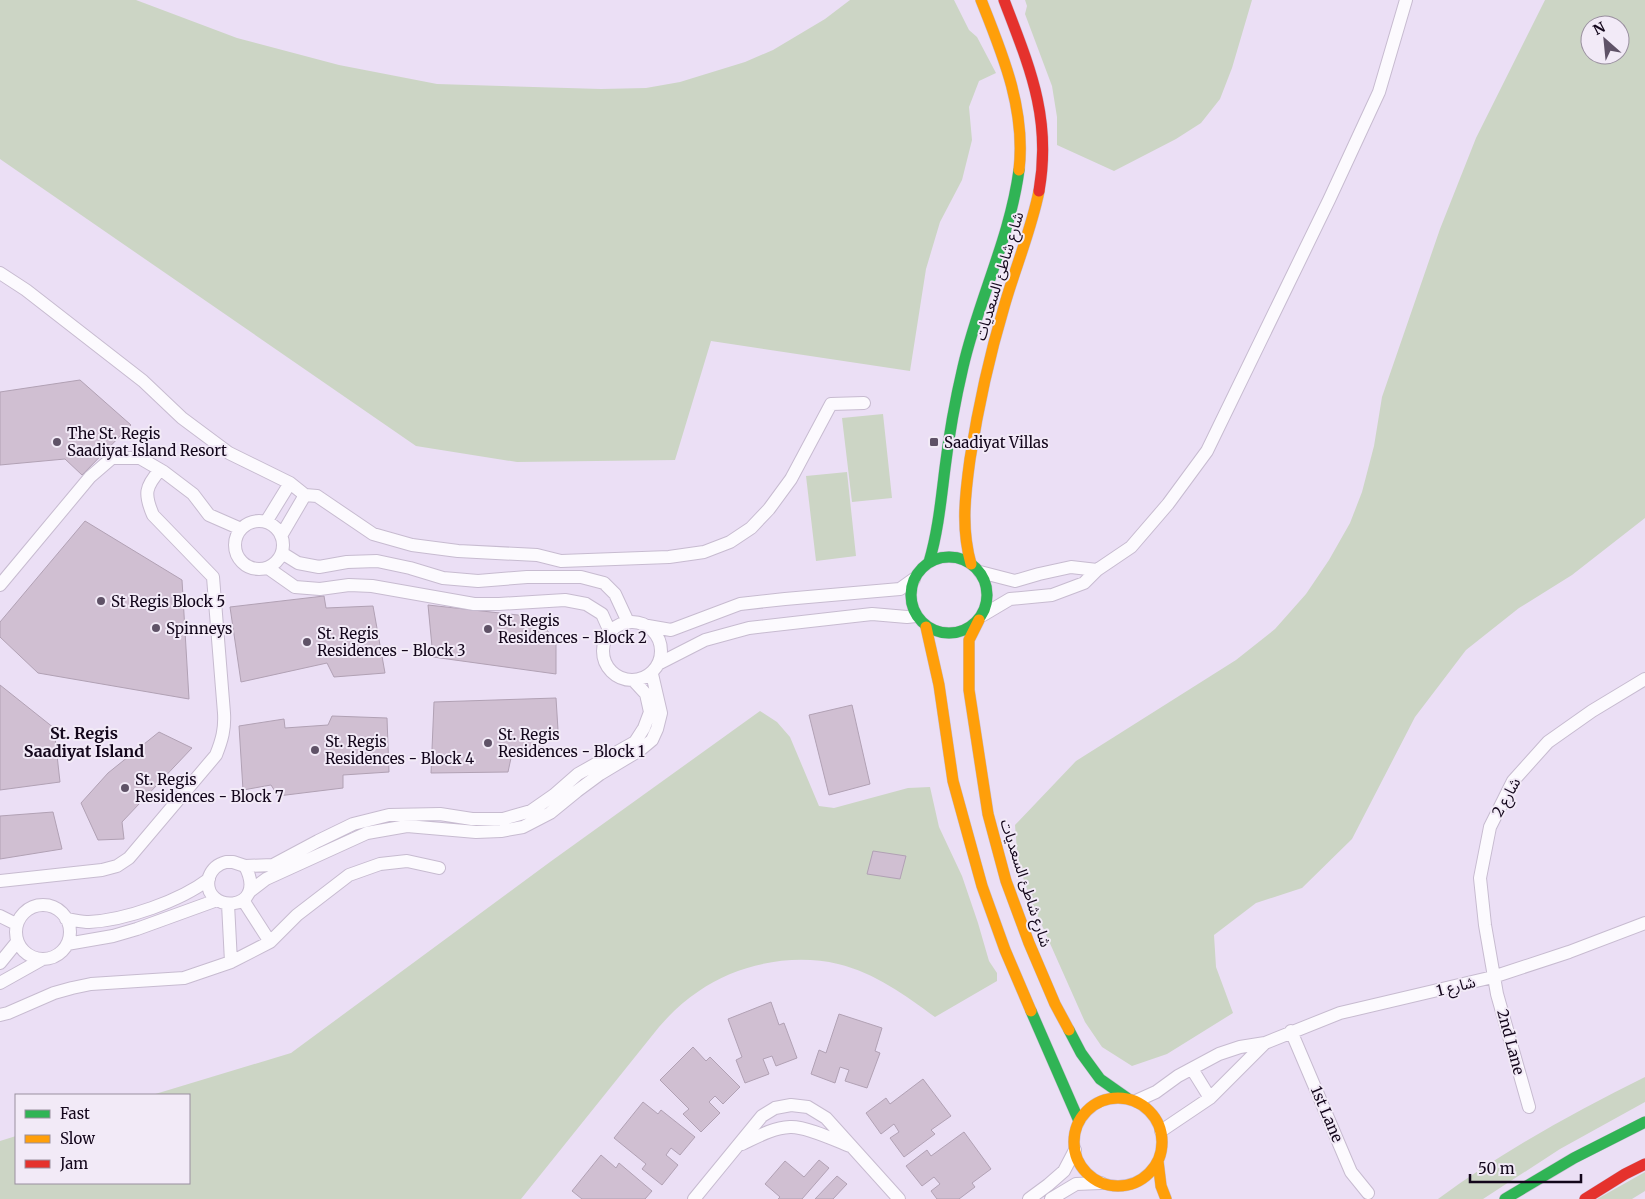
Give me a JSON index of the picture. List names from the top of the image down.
{
  "streets": {
    "street": [
      "شارع شاطئ السعديات",
      "شارع 2",
      "شارع 1",
      "2nd Lane",
      "1st Lane"
    ]
  },
  "crossings": [
    ["شارع شاطئ السعديات", "شارع 1"],
    ["شارع 2", "شارع 1"],
    ["شارع 2", "2nd Lane"],
    ["شارع 1", "2nd Lane"],
    ["شارع 1", "1st Lane"]
  ],
  "districts": ["St. Regis Saadiyat Island"],
  "places": {
    "other": [
      "The St. Regis Saadiyat Island Resort",
      "St Regis Block 5",
      "Spinneys",
      "St. Regis Residences - Block 2",
      "St. Regis Residences - Block 3",
      "St. Regis Residences - Block 1",
      "St. Regis Residences - Block 4",
      "St. Regis Residences - Block 7"
    ],
    "transit": ["Saadiyat Villas"]
  },
  "legend": ["Fast", "Slow", "Jam"],
  "scale_bar": "50 m",
  "north": "top left"
}
